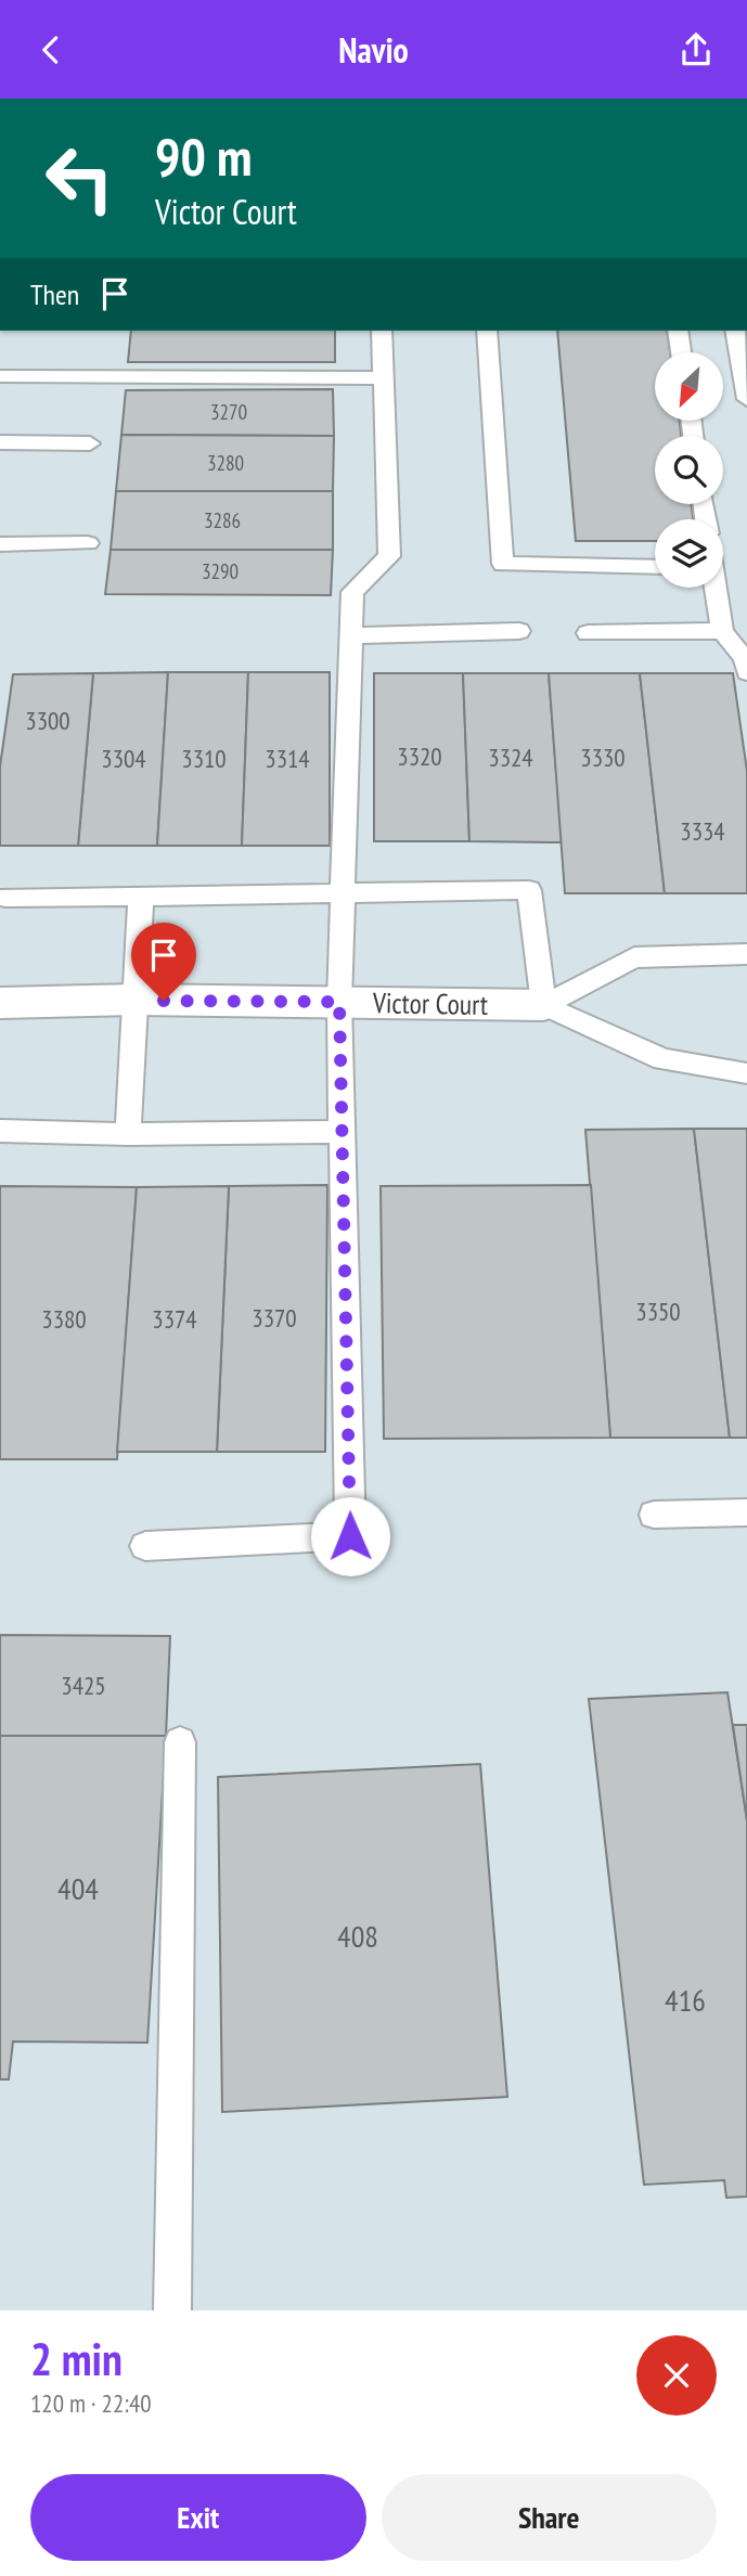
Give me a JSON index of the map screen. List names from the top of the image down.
{
  "streets": {
    "street": ["Victor Court"]
  },
  "house_numbers": [
    "3270",
    "3280",
    "3286",
    "3290",
    "3300",
    "3320",
    "3324",
    "3330",
    "3304",
    "3310",
    "3314",
    "3334",
    "3350",
    "3370",
    "3380",
    "3374",
    "3425",
    "404",
    "408",
    "416"
  ],
  "north": "bottom left",
  "page": {
    "header": "Navio",
    "turn": ["90 m", "Victor Court"],
    "then": "Then",
    "heading": ["2 min", "120 m · 22:40"],
    "buttons": ["Exit", "Share"]
  }
}
